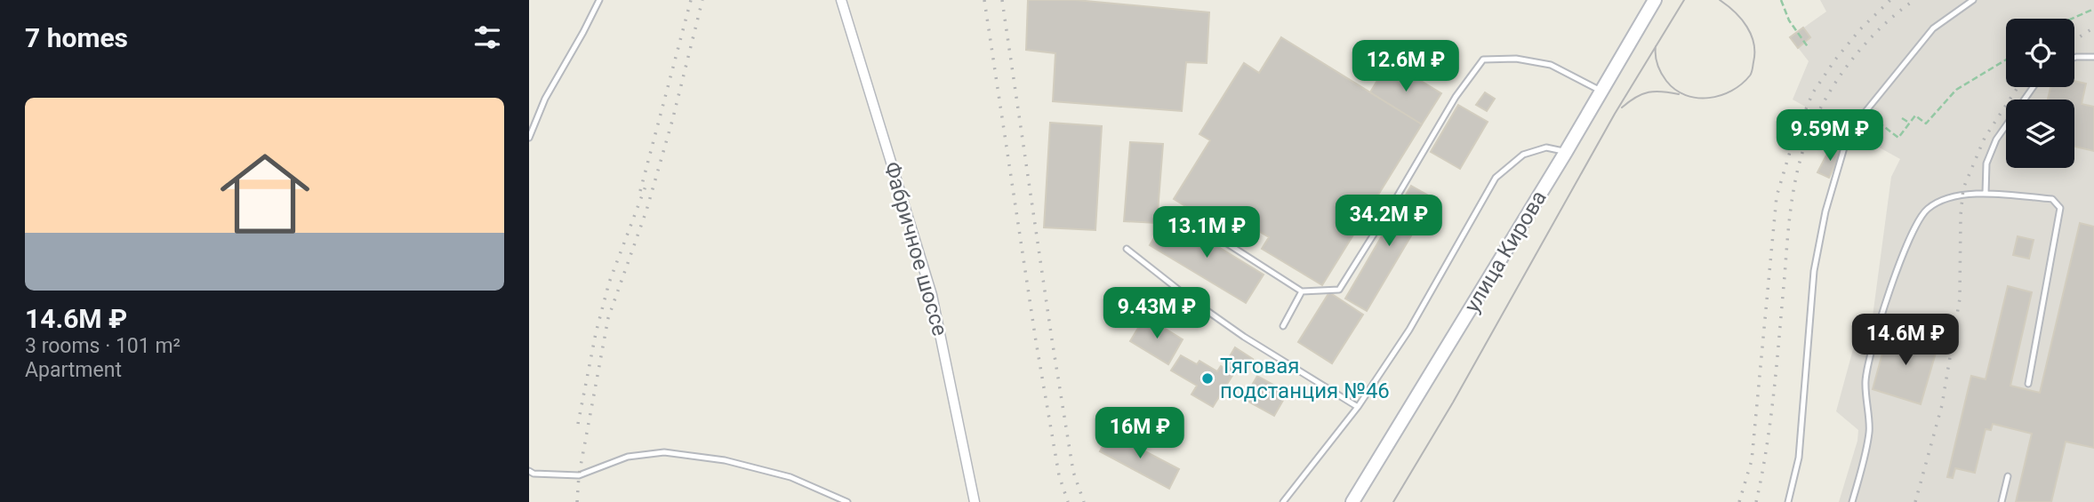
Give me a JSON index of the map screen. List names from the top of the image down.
{
  "streets": {
    "main road": ["улица Кирова"],
    "street": ["Фабричное шоссе"]
  },
  "places": ["Тяговая подстанция №46"],
  "page": {
    "heading": "7 homes",
    "price": [
      "12.6M ₽",
      "9.59M ₽",
      "34.2M ₽",
      "13.1M ₽",
      "9.43M ₽",
      "14.6M ₽",
      "16M ₽"
    ],
    "list": [
      {
        "name": "14.6M ₽",
        "note": "3 rooms · 101 m² · Apartment"
      }
    ]
  }
}
